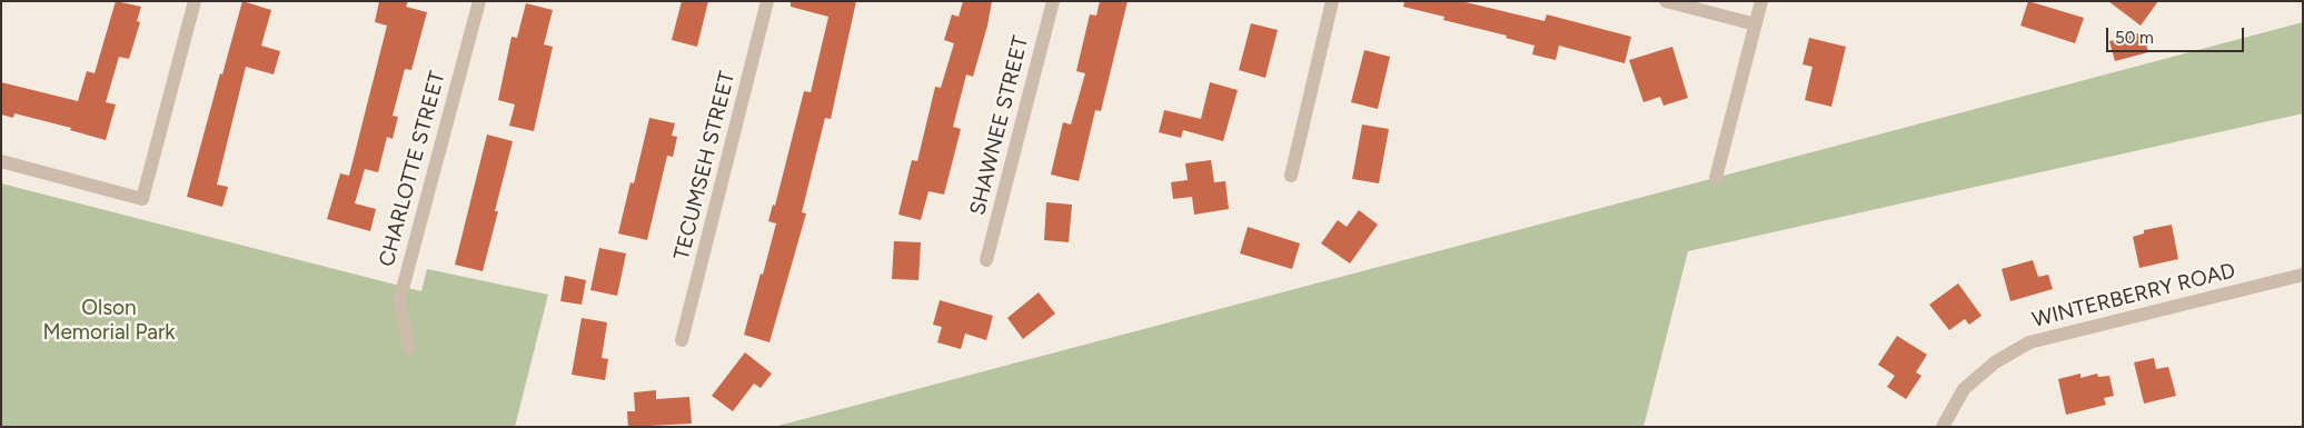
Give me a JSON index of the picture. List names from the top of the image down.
{
  "streets": {
    "street": [
      "SHAWNEE STREET",
      "TECUMSEH STREET",
      "CHARLOTTE STREET",
      "WINTERBERRY ROAD"
    ]
  },
  "parks": ["Olson Memorial Park"],
  "scale_bar": "50 m"
}
